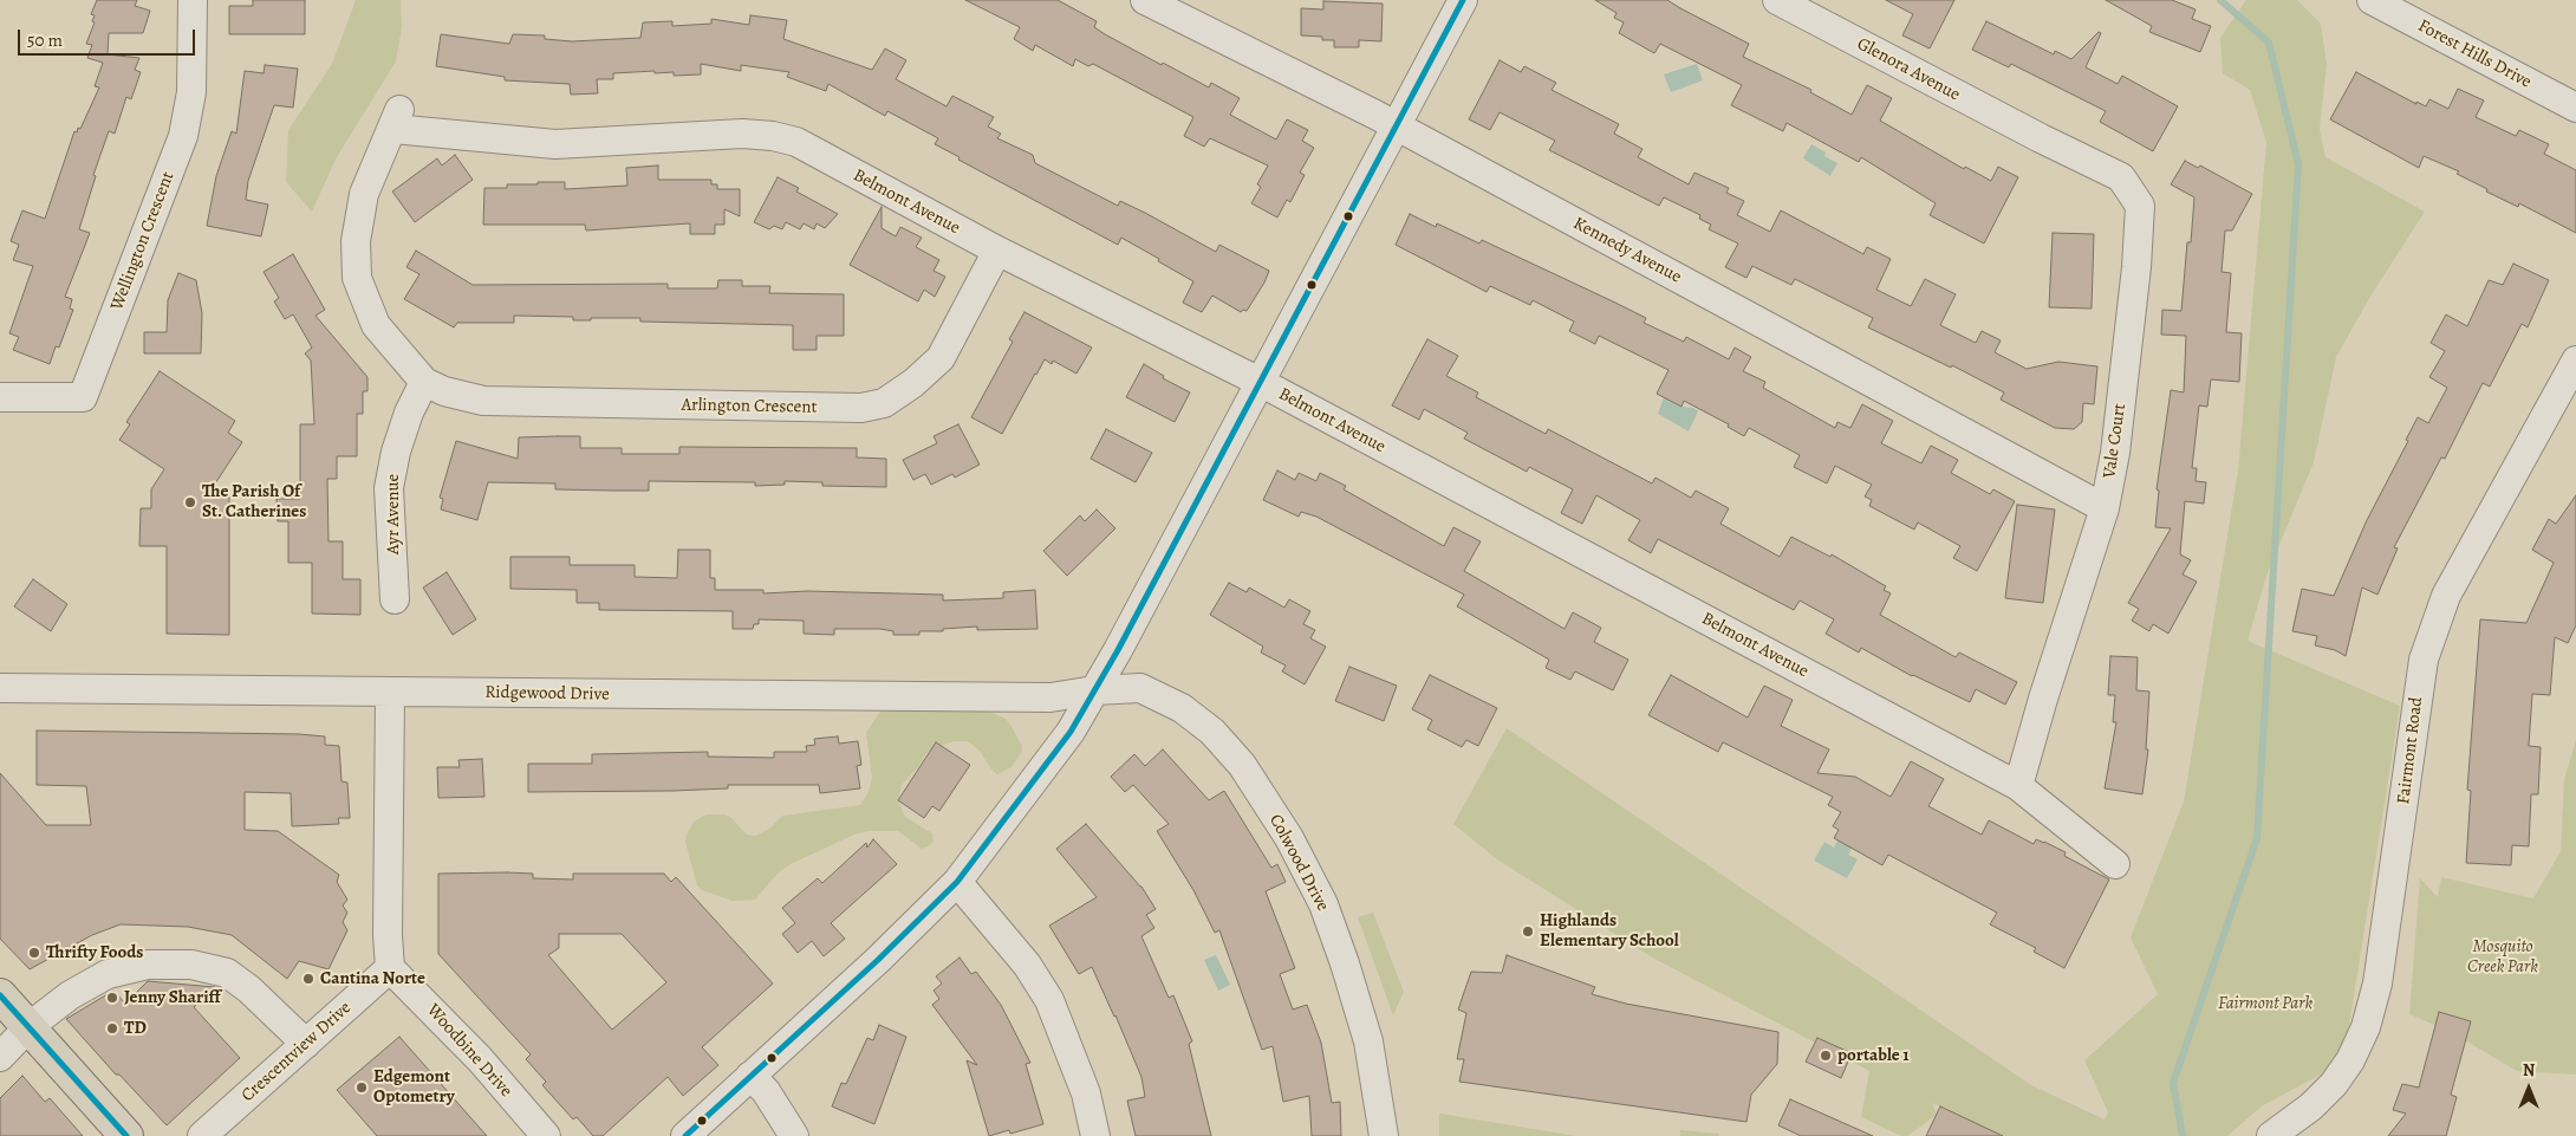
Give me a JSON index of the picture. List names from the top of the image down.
{
  "streets": {
    "street": [
      "Forest Hills Drive",
      "Glenora Avenue",
      "Belmont Avenue",
      "Wellington Crescent",
      "Kennedy Avenue",
      "Arlington Crescent",
      "Vale Court",
      "Ayr Avenue",
      "Ridgewood Drive",
      "Fairmont Road",
      "Colwood Drive",
      "Woodbine Drive",
      "Crescentview Drive"
    ]
  },
  "crossings": [
    ["Glenora Avenue", "Vale Court"],
    ["Belmont Avenue", "Arlington Crescent"],
    ["Belmont Avenue", "Vale Court"],
    ["Belmont Avenue", "Ayr Avenue"],
    ["Kennedy Avenue", "Vale Court"],
    ["Arlington Crescent", "Ayr Avenue"],
    ["Ridgewood Drive", "Colwood Drive"],
    ["Woodbine Drive", "Crescentview Drive"]
  ],
  "parks": ["Mosquito Creek Park", "Fairmont Park"],
  "places": [
    "The Parish Of St. Catherines",
    "Highlands Elementary School",
    "Thrifty Foods",
    "Cantina Norte",
    "Jenny Shariff",
    "TD",
    "portable 1",
    "Edgemont Optometry"
  ],
  "scale_bar": "50 m",
  "north": "top"
}
